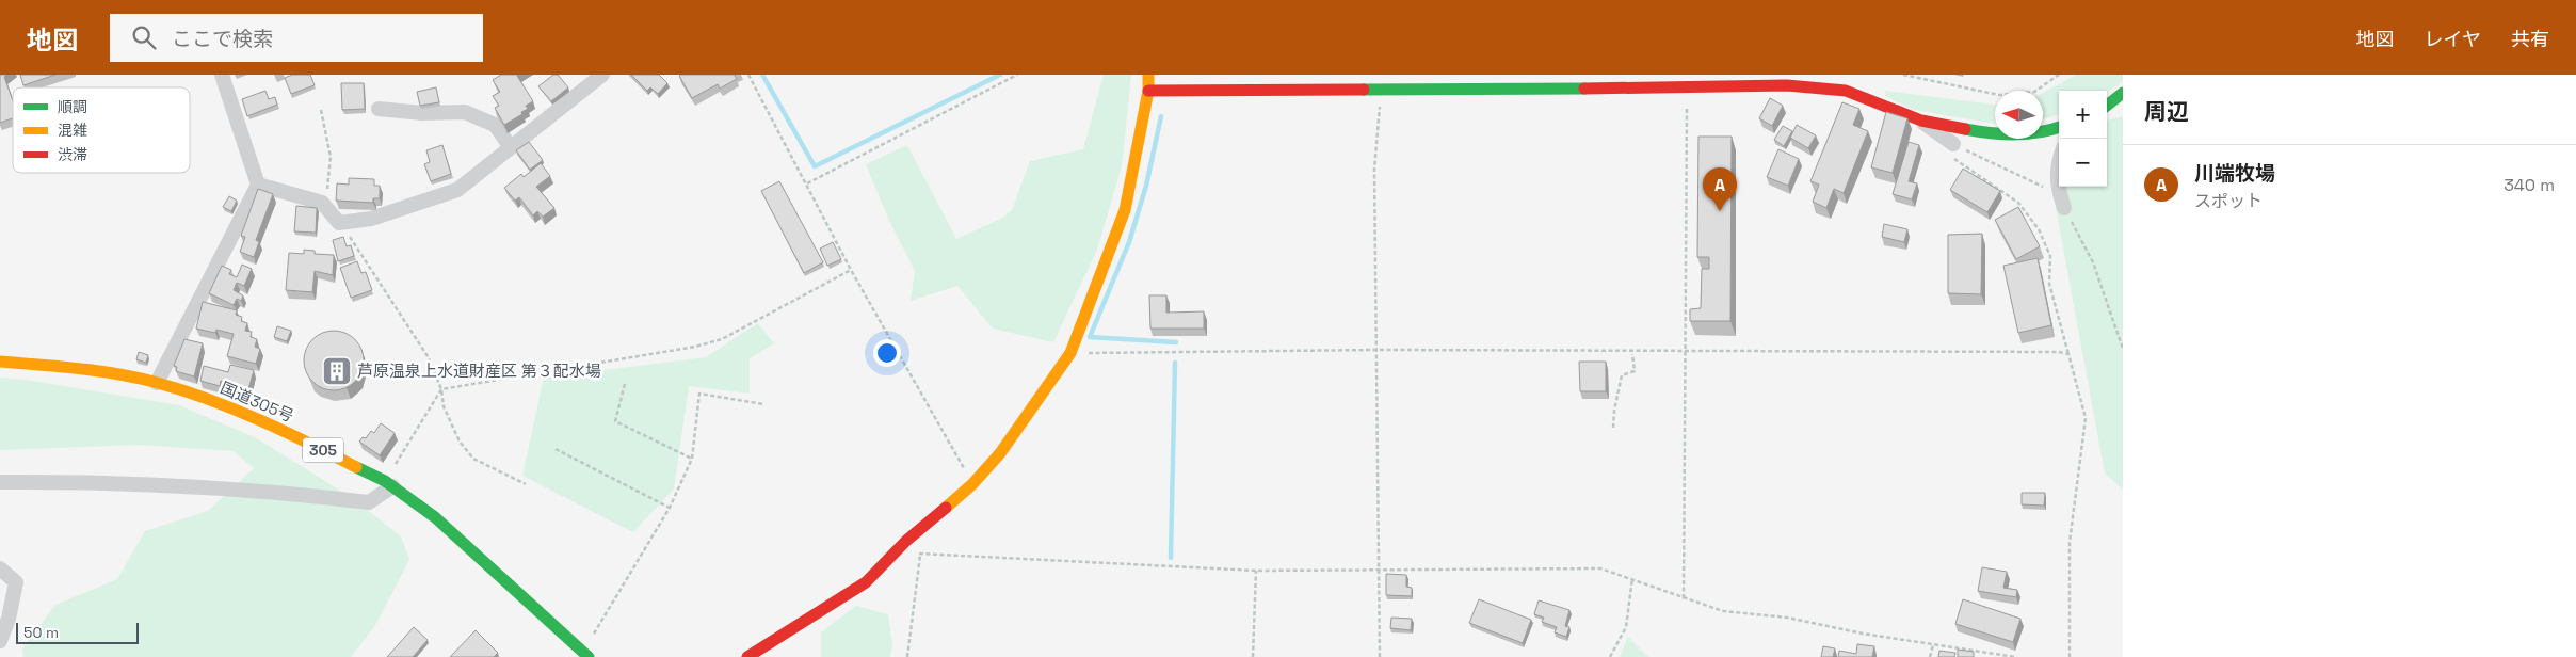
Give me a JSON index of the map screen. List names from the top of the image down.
{
  "streets": {
    "main road": ["国道305号", "305"]
  },
  "places": {
    "building": ["芦原温泉上水道財産区 第３配水場"]
  },
  "legend": ["順調", "混雑", "渋滞"],
  "scale_bar": "50 m",
  "north": "left",
  "page": {
    "header": "地図",
    "search": "ここで検索",
    "nav": ["地図", "レイヤ", "共有"],
    "heading": "周辺",
    "map_buttons": ["+", "−"],
    "list": [
      {
        "mark": "A",
        "name": "川端牧場",
        "note": "スポット",
        "value": "340 m"
      }
    ],
    "pins": "A",
    "scale": "50 m"
  }
}
